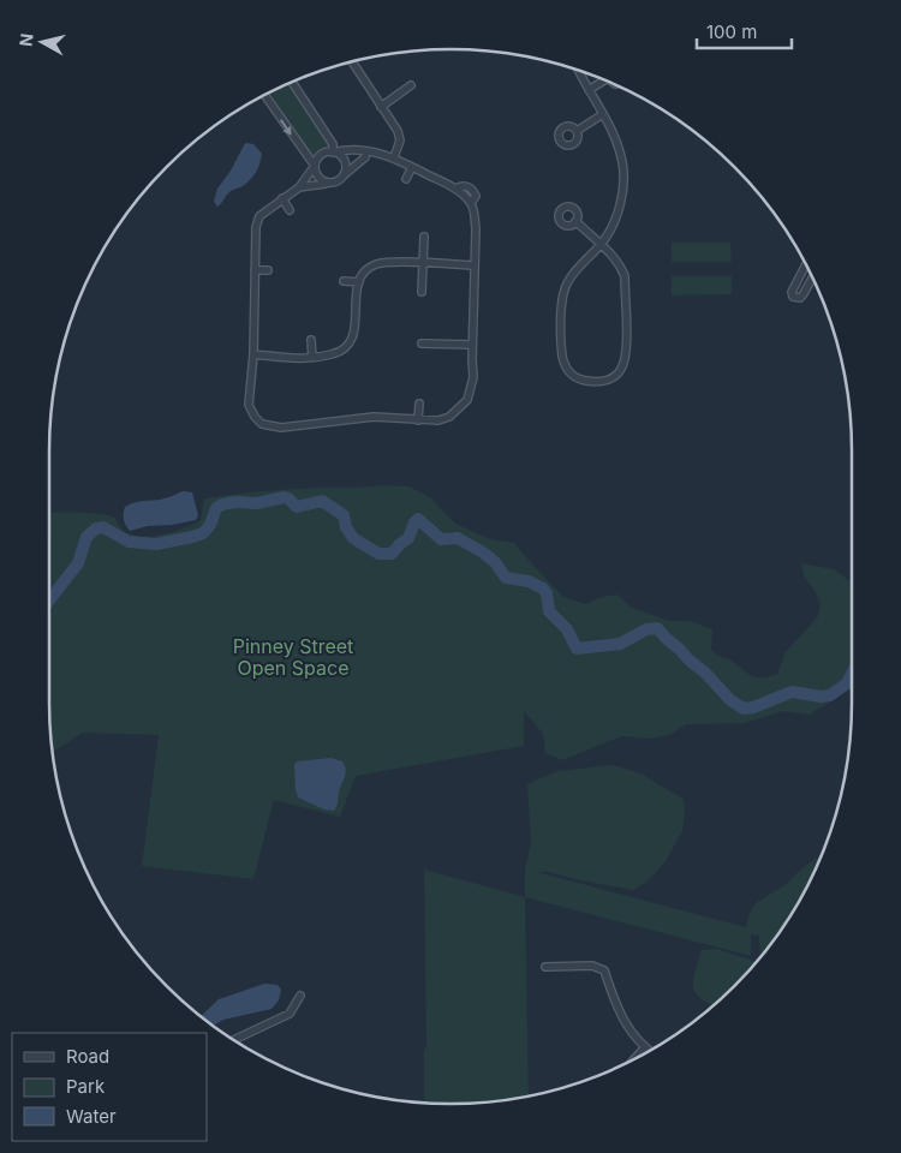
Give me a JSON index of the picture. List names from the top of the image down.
{
  "parks": ["Pinney Street Open Space"],
  "legend": ["Road", "Park", "Water"],
  "scale_bar": "100 m",
  "north": "left"
}
